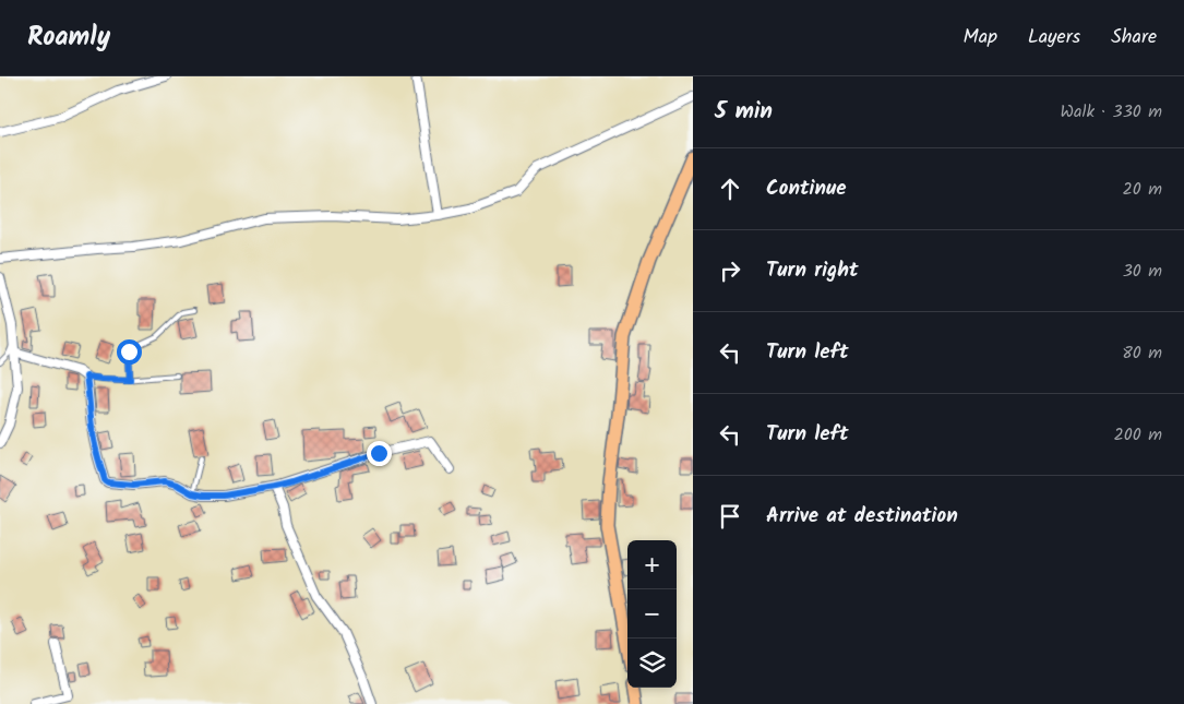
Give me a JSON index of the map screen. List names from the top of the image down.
{
  "page": {
    "header": "Roamly",
    "nav": ["Map", "Layers", "Share"],
    "heading": ["5 min", "Walk · 330 m"],
    "list": [
      ["Continue", "20 m"],
      ["Turn right", "30 m"],
      ["Turn left", "80 m"],
      ["Turn left", "200 m"],
      "Arrive at destination"
    ],
    "map_buttons": ["+", "−"]
  }
}
